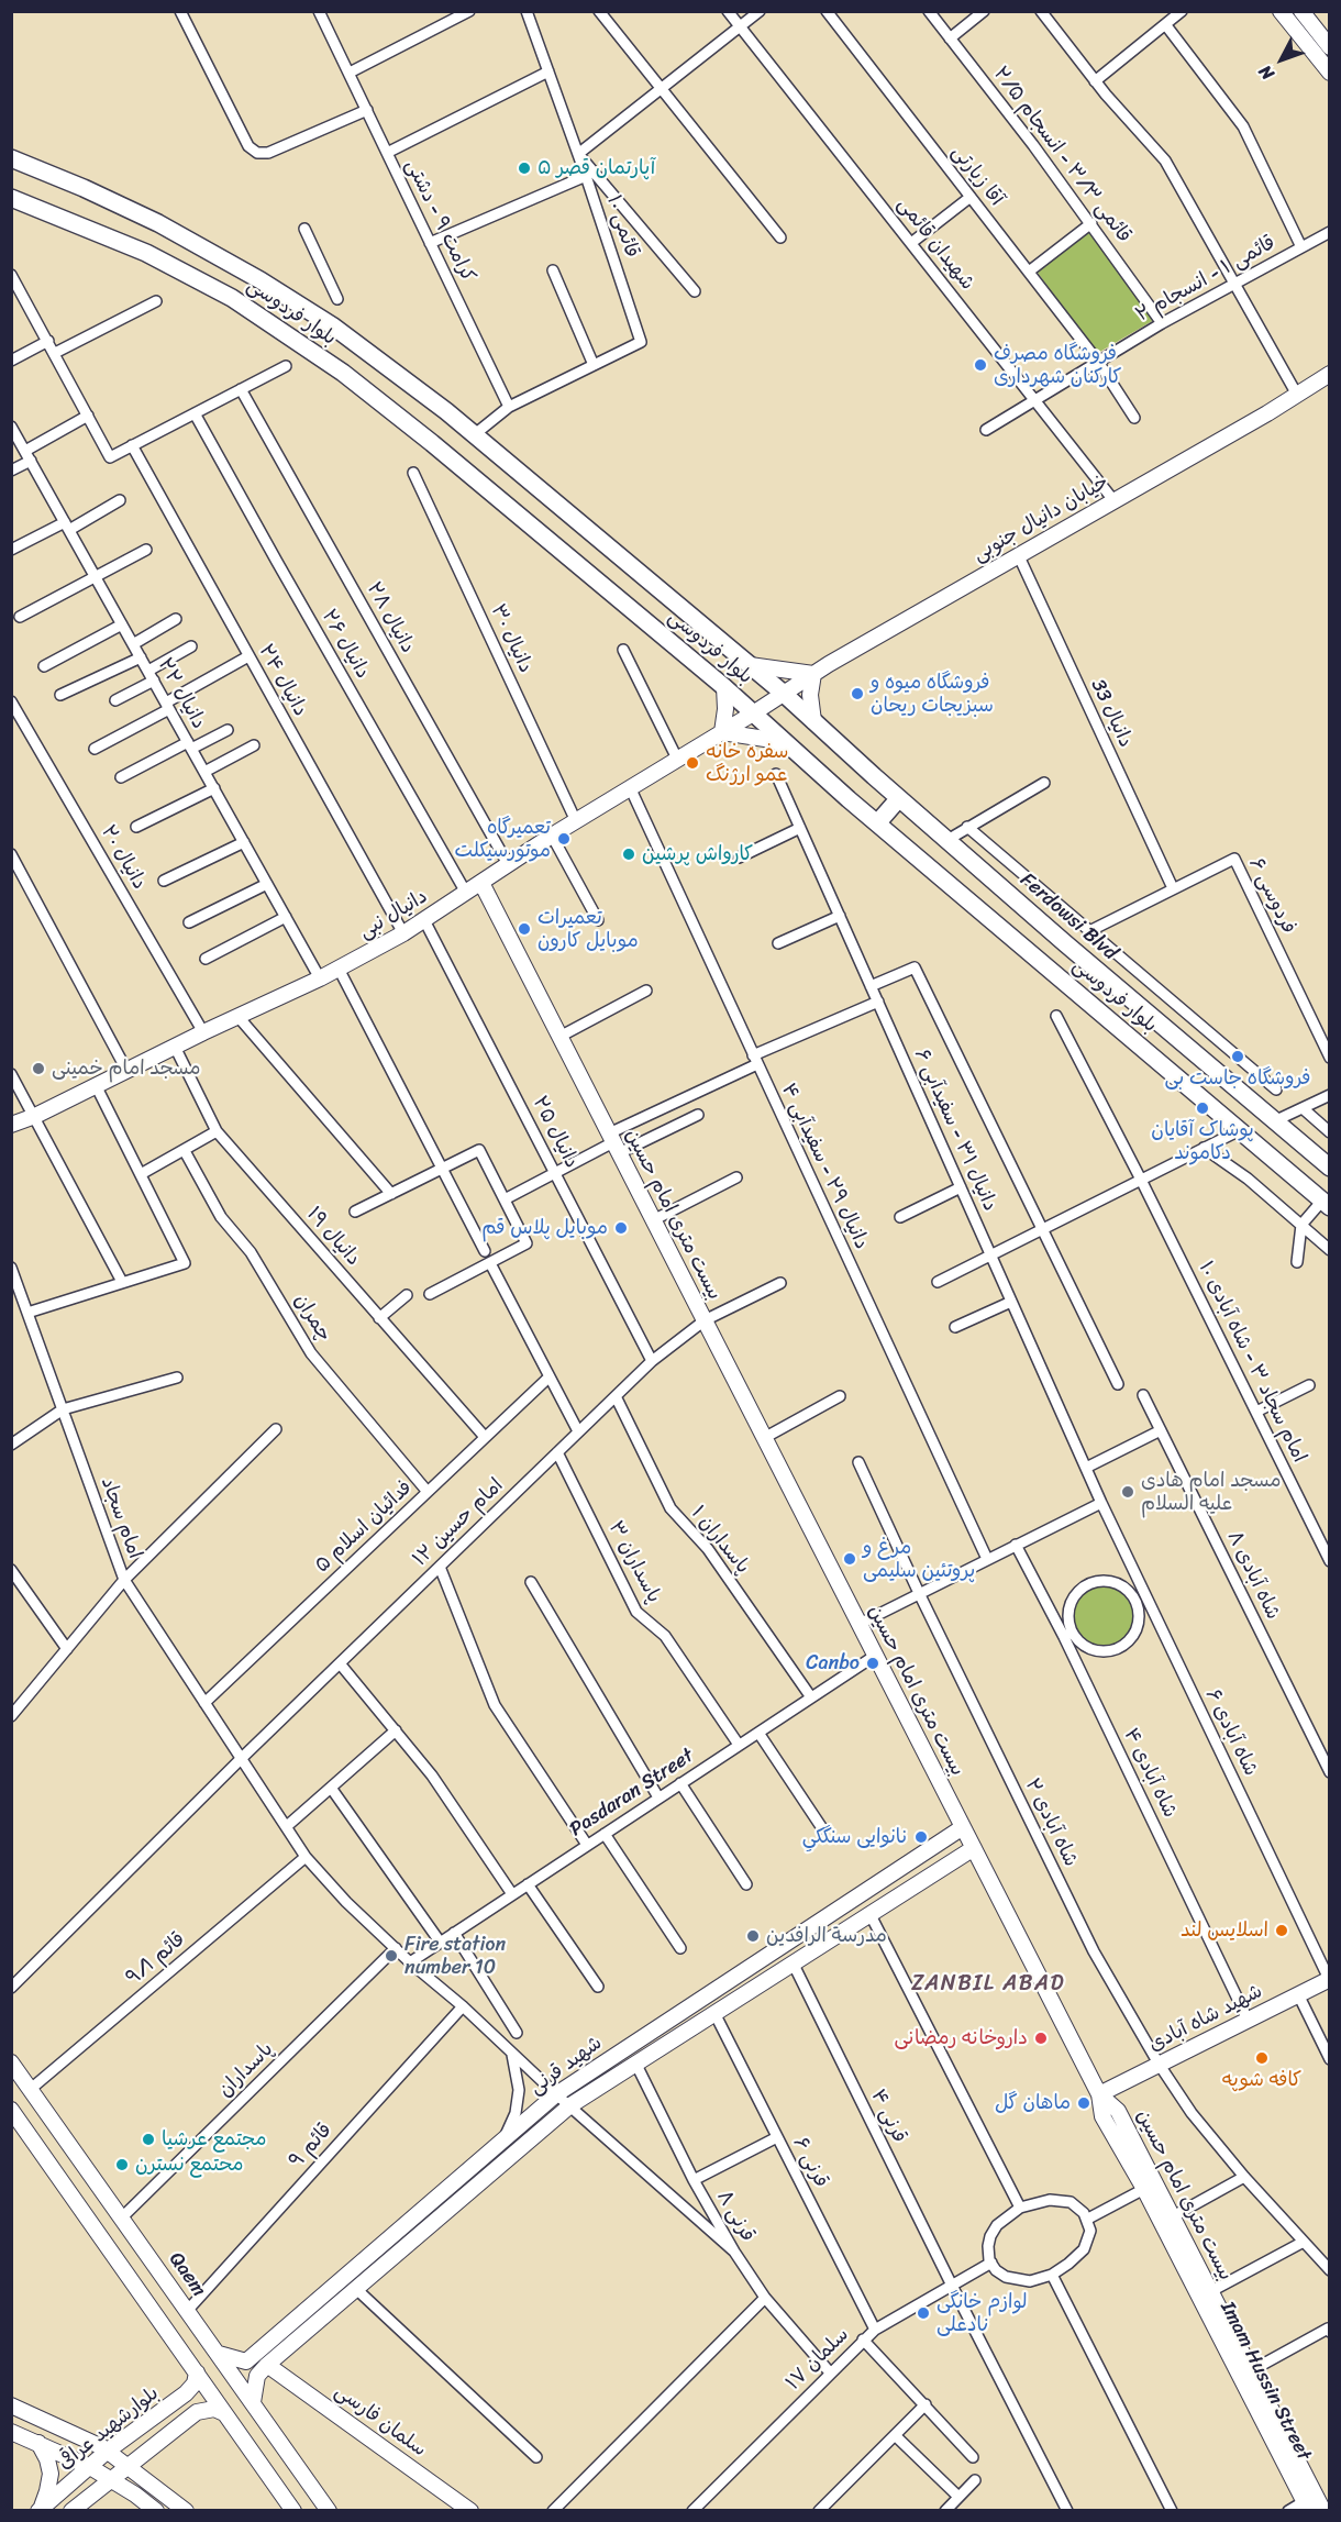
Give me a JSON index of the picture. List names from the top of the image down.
{
  "streets": {
    "main road": [
      "بلوار فردوسی",
      "خیابان دانیال جنوبی",
      "دانیال نبی",
      "Ferdowsi Blvd",
      "بیست متری امام حسین",
      "شهید شاه آبادی",
      "شهید قرنی",
      "Qaem",
      "Imam Hussin Street",
      "سلمان فارسی",
      "بلوارشهید عراقی"
    ],
    "street": [
      "قائمی ۳/۳ - انسجام ۲/۵",
      "آقا زیارتی",
      "کرامت ۹ - دشتی",
      "قائمی ۱۰",
      "شهیدان قائمی",
      "قائمی ۱ - انسجام ۲",
      "دانیال ۲۸",
      "دانیال ۳۰",
      "دانیال ۲۶",
      "دانیال ۲۴",
      "دانیال ۲۲",
      "دانیال 33",
      "دانیال ۲۰",
      "فردوسی ۶",
      "دانیال ۳۱ - سفیدآبی ۶",
      "دانیال ۲۵",
      "دانیال ۲۹ - سفیدآبی ۴",
      "دانیال ۱۹",
      "چمران",
      "امام سجاد ۳ - شاه آبادی ۱۰",
      "امام سجاد",
      "امام حسین ۱۲",
      "فدائیان اسلام ۵",
      "پاسداران ۱",
      "پاسداران ۳",
      "شاه آبادی ۸",
      "شاه آبادی ۶",
      "شاه آبادی ۴",
      "Pasdaran Street",
      "شاه آبادی ۲",
      "قائم ۹/۱",
      "پاسداران",
      "قرنی ۴",
      "قائم ۹",
      "قرنی ۶",
      "قرنی ۸",
      "سلمان ۱۷"
    ]
  },
  "crossings": [
    ["قائمی ۳/۳ - انسجام ۲/۵", "قائمی ۱ - انسجام ۲"],
    ["آقا زیارتی", "قائمی ۱ - انسجام ۲"],
    ["شهیدان قائمی", "قائمی ۱ - انسجام ۲"],
    ["شهیدان قائمی", "خیابان دانیال جنوبی"],
    ["بلوار فردوسی", "خیابان دانیال جنوبی"],
    ["بلوار فردوسی", "دانیال نبی"],
    ["بلوار فردوسی", "Ferdowsi Blvd"],
    ["خیابان دانیال جنوبی", "دانیال 33"],
    ["خیابان دانیال جنوبی", "دانیال نبی"],
    ["خیابان دانیال جنوبی", "Ferdowsi Blvd"],
    ["دانیال ۲۸", "دانیال نبی"],
    ["دانیال ۳۰", "دانیال نبی"],
    ["دانیال ۲۶", "دانیال نبی"],
    ["دانیال ۲۴", "دانیال نبی"],
    ["دانیال ۲۲", "دانیال نبی"],
    ["دانیال 33", "فردوسی ۶"],
    ["دانیال ۲۰", "دانیال نبی"],
    ["دانیال نبی", "دانیال ۲۵"],
    ["دانیال نبی", "دانیال ۲۹ - سفیدآبی ۴"],
    ["دانیال نبی", "بیست متری امام حسین"],
    ["دانیال نبی", "دانیال ۱۹"],
    ["دانیال ۳۱ - سفیدآبی ۶", "شاه آبادی ۶"],
    ["دانیال ۲۵", "امام حسین ۱۲"],
    ["بیست متری امام حسین", "امام حسین ۱۲"],
    ["بیست متری امام حسین", "Pasdaran Street"],
    ["بیست متری امام حسین", "شهید شاه آبادی"],
    ["بیست متری امام حسین", "شهید قرنی"],
    ["بیست متری امام حسین", "Imam Hussin Street"],
    ["دانیال ۱۹", "فدائیان اسلام ۵"],
    ["چمران", "فدائیان اسلام ۵"],
    ["امام سجاد", "امام حسین ۱۲"],
    ["امام سجاد", "فدائیان اسلام ۵"],
    ["امام سجاد", "Pasdaran Street"],
    ["امام سجاد", "قائم ۹/۱"],
    ["امام سجاد", "شهید قرنی"],
    ["امام سجاد", "پاسداران"],
    ["امام سجاد", "قائم ۹"],
    ["امام سجاد", "قرنی ۸"],
    ["امام حسین ۱۲", "پاسداران ۱"],
    ["امام حسین ۱۲", "پاسداران ۳"],
    ["پاسداران ۱", "Pasdaran Street"],
    ["پاسداران ۳", "Pasdaran Street"],
    ["شاه آبادی ۶", "شاه آبادی ۴"],
    ["شاه آبادی ۶", "شهید شاه آبادی"],
    ["شاه آبادی ۴", "شهید شاه آبادی"],
    ["شاه آبادی ۲", "شهید شاه آبادی"],
    ["قائم ۹/۱", "Qaem"],
    ["شهید شاه آبادی", "Imam Hussin Street"],
    ["شهید قرنی", "قرنی ۴"],
    ["شهید قرنی", "قرنی ۶"],
    ["شهید قرنی", "قرنی ۸"],
    ["شهید قرنی", "سلمان فارسی"],
    ["پاسداران", "Qaem"],
    ["قرنی ۴", "سلمان ۱۷"],
    ["قائم ۹", "Qaem"],
    ["قرنی ۶", "سلمان ۱۷"],
    ["قرنی ۸", "سلمان ۱۷"]
  ],
  "districts": ["ZANBIL ABAD"],
  "places": [
    "آپارتمان قصر ۵",
    "فروشگاه مصرف کارکنان شهرداری",
    "فروشگاه میوه و سبزیجات ریحان",
    "سفره خانه عمو ارژنگ",
    "تعمیرگاه موتورسیکلت",
    "کارواش پرشین",
    "تعمیرات موبایل کارون",
    "فروشگاه جاست بی",
    "مسجد امام خمینی",
    "پوشاک آقایان دکاموند",
    "موبایل پلاس قم",
    "مسجد امام هادی علیه السلام",
    "مرغ و پروتئین سلیمی",
    "Canbo",
    "نانوایی سنگکیِ",
    "اسلایس لند",
    "مدرسة الرافدین",
    "Fire station number 10",
    "داروخانه رمضانی",
    "کافه شوپه",
    "ماهان گل",
    "مجتمع عرشیا",
    "محتمع نسترن",
    "لوازم خانگی نادعلی"
  ],
  "north": "bottom left"
}
